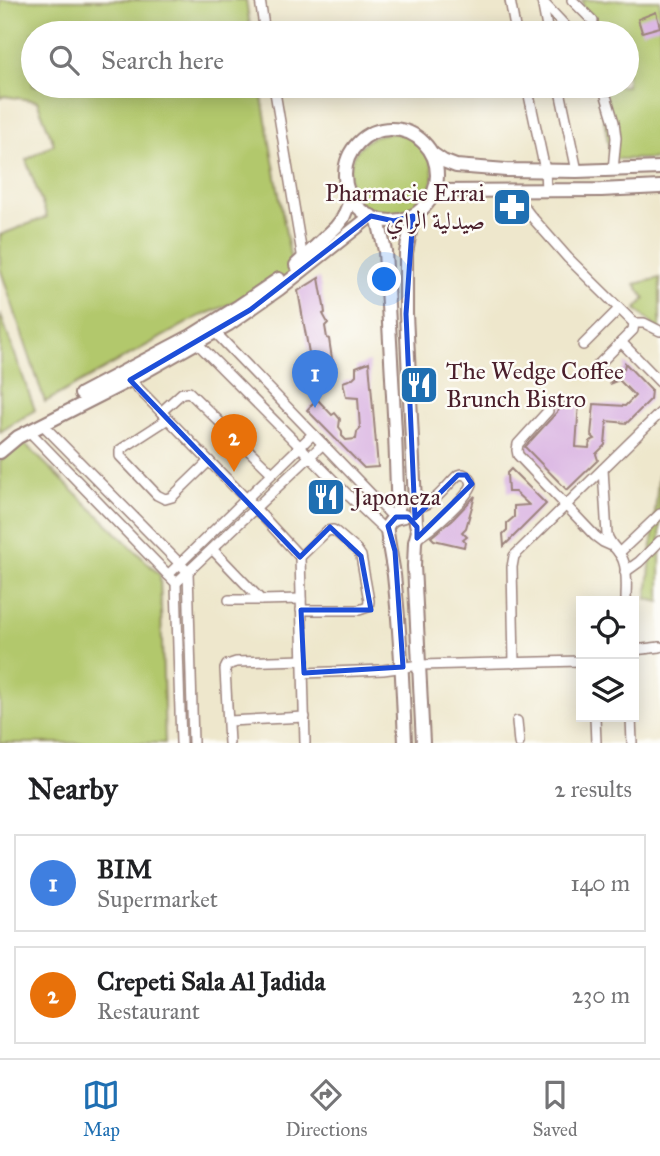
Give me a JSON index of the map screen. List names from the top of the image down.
{
  "places": {
    "pharmacy": ["Pharmacie Errai صيدلية الراي"],
    "restaurant": ["The Wedge Coffee Brunch Bistro", "Japoneza"]
  },
  "page": {
    "search": "Search here",
    "pins": ["1", "2"],
    "heading": ["Nearby", "2 results"],
    "list": [
      {
        "mark": "1",
        "name": "BIM",
        "note": "Supermarket",
        "value": "140 m"
      },
      {
        "mark": "2",
        "name": "Crepeti Sala Al Jadida",
        "note": "Restaurant",
        "value": "230 m"
      }
    ],
    "nav": ["Map", "Directions", "Saved"]
  }
}
